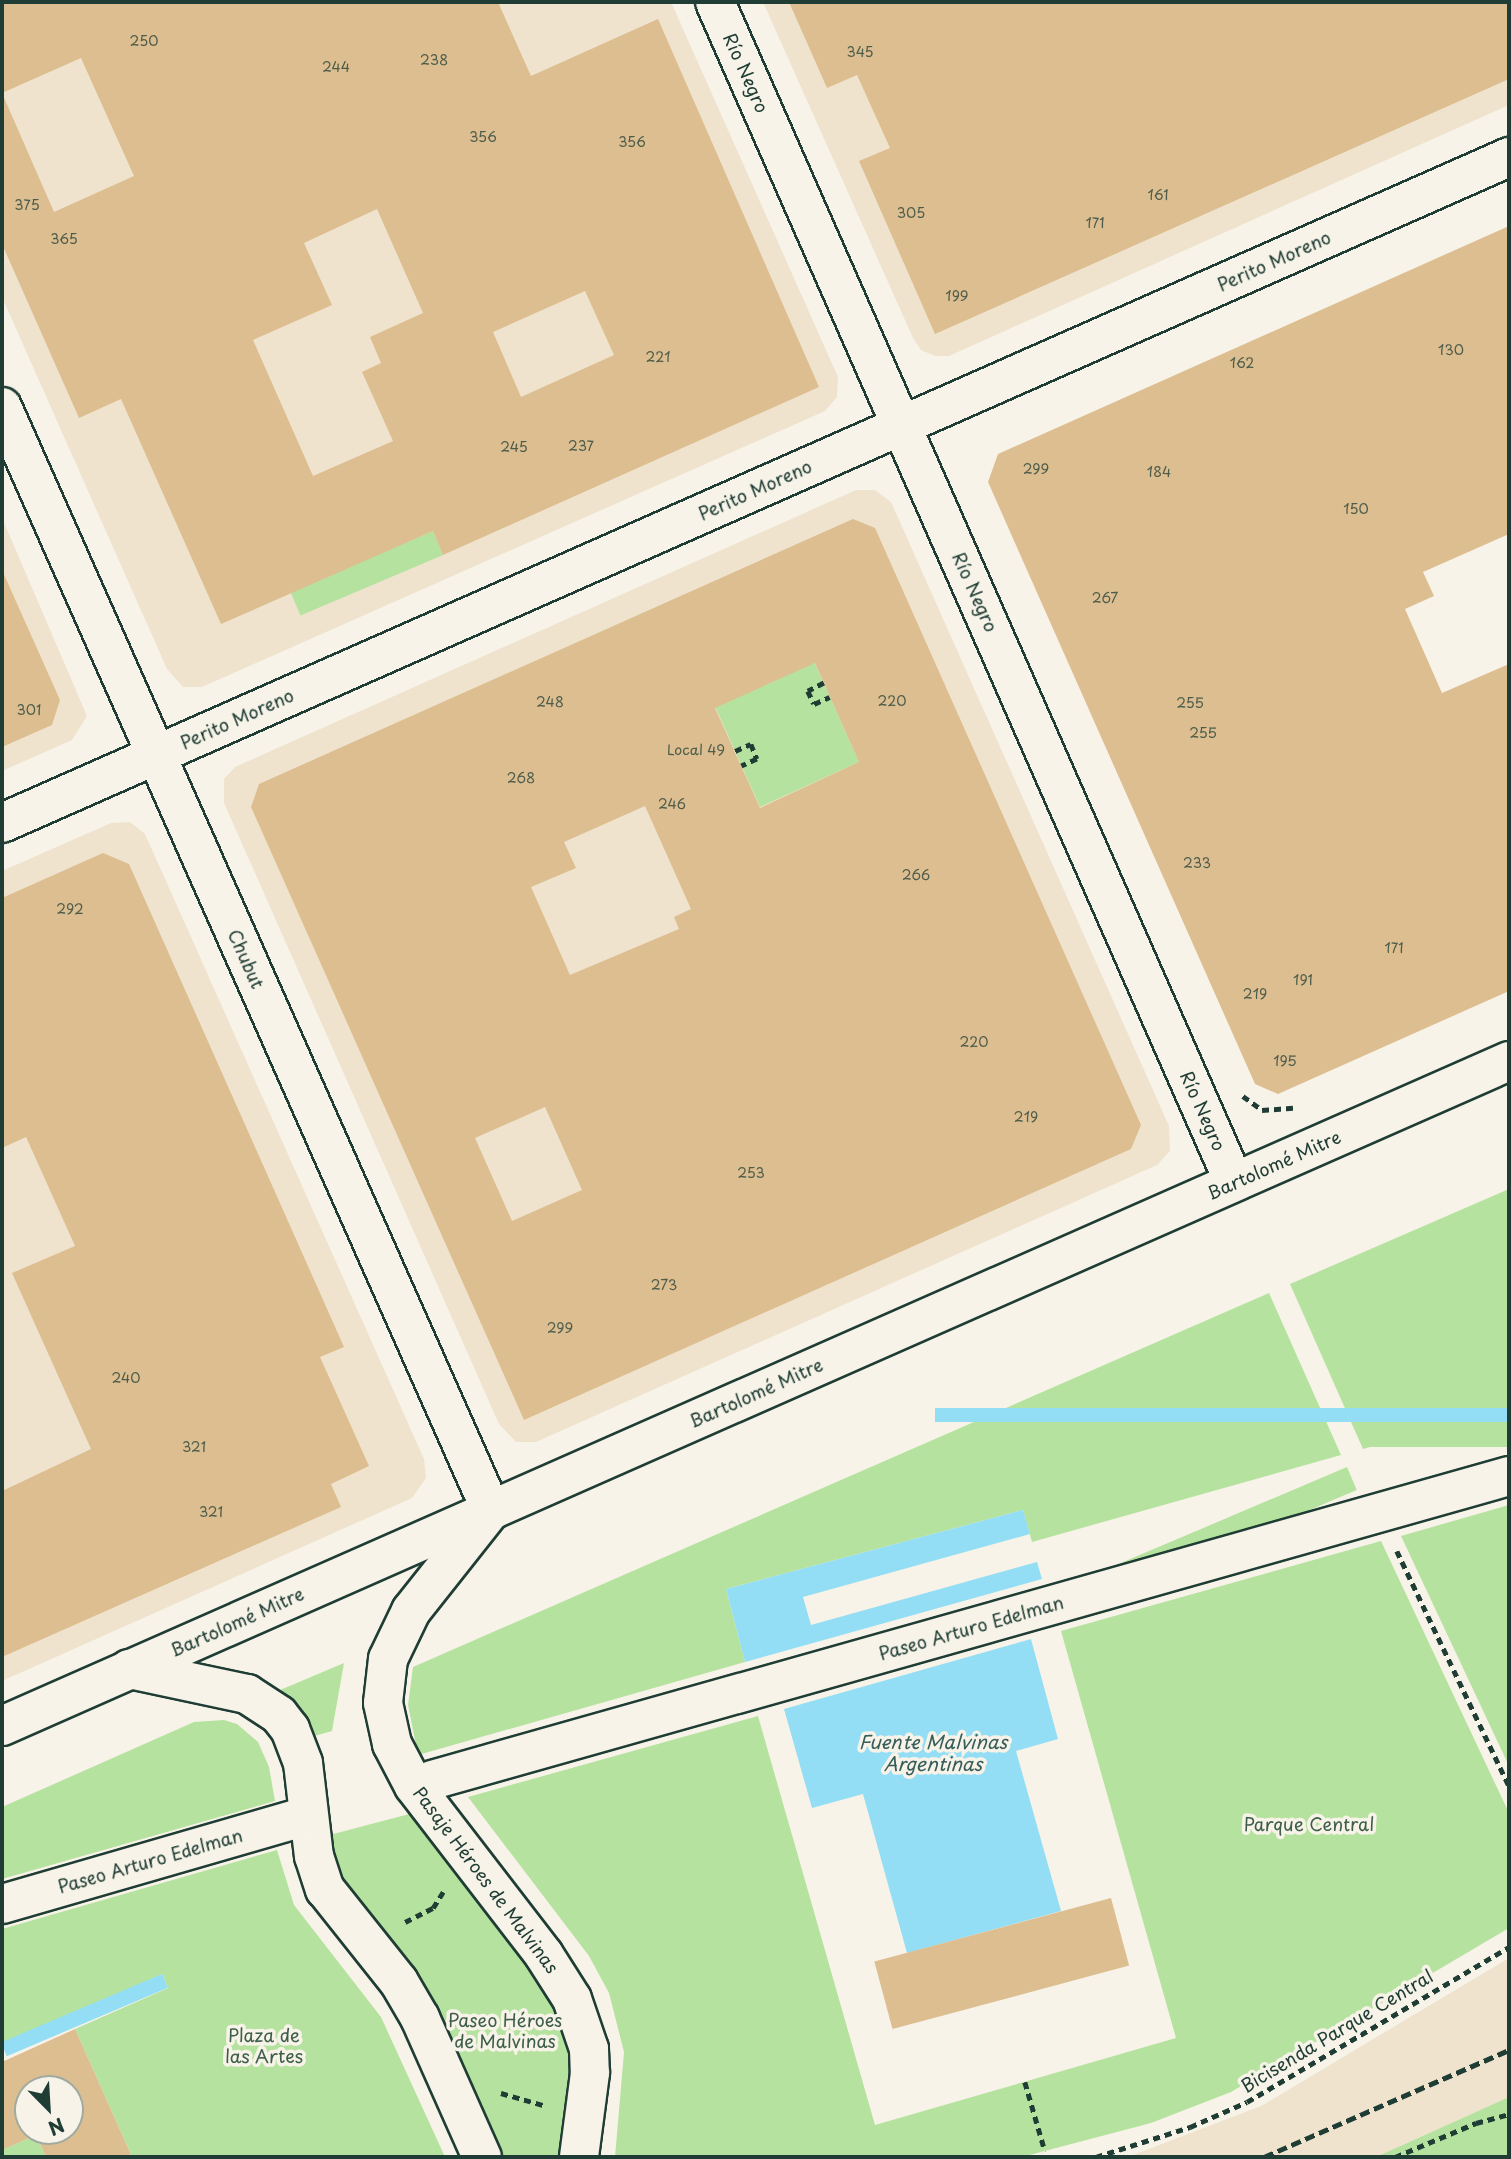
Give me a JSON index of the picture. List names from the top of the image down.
{
  "streets": {
    "street": [
      "Río Negro",
      "Perito Moreno",
      "Chubut",
      "Bartolomé Mitre",
      "Paseo Arturo Edelman",
      "Pasaje Héroes de Malvinas"
    ],
    "path": ["Bicisenda Parque Central"]
  },
  "crossings": [
    ["Río Negro", "Perito Moreno"],
    ["Río Negro", "Bartolomé Mitre"],
    ["Perito Moreno", "Chubut"],
    ["Chubut", "Bartolomé Mitre"],
    ["Chubut", "Pasaje Héroes de Malvinas"],
    ["Bartolomé Mitre", "Pasaje Héroes de Malvinas"]
  ],
  "water": ["Fuente Malvinas Argentinas"],
  "parks": ["Parque Central", "Paseo Héroes de Malvinas", "Plaza de las Artes"],
  "house_numbers": [
    "250",
    "345",
    "238",
    "244",
    "356",
    "356",
    "161",
    "375",
    "305",
    "171",
    "365",
    "199",
    "130",
    "221",
    "162",
    "237",
    "245",
    "299",
    "184",
    "150",
    "267",
    "220",
    "248",
    "255",
    "301",
    "255",
    "Local 49",
    "268",
    "246",
    "233",
    "266",
    "292",
    "171",
    "191",
    "219",
    "220",
    "195",
    "219",
    "253",
    "273",
    "299",
    "240",
    "321",
    "321"
  ],
  "north": "bottom right"
}
